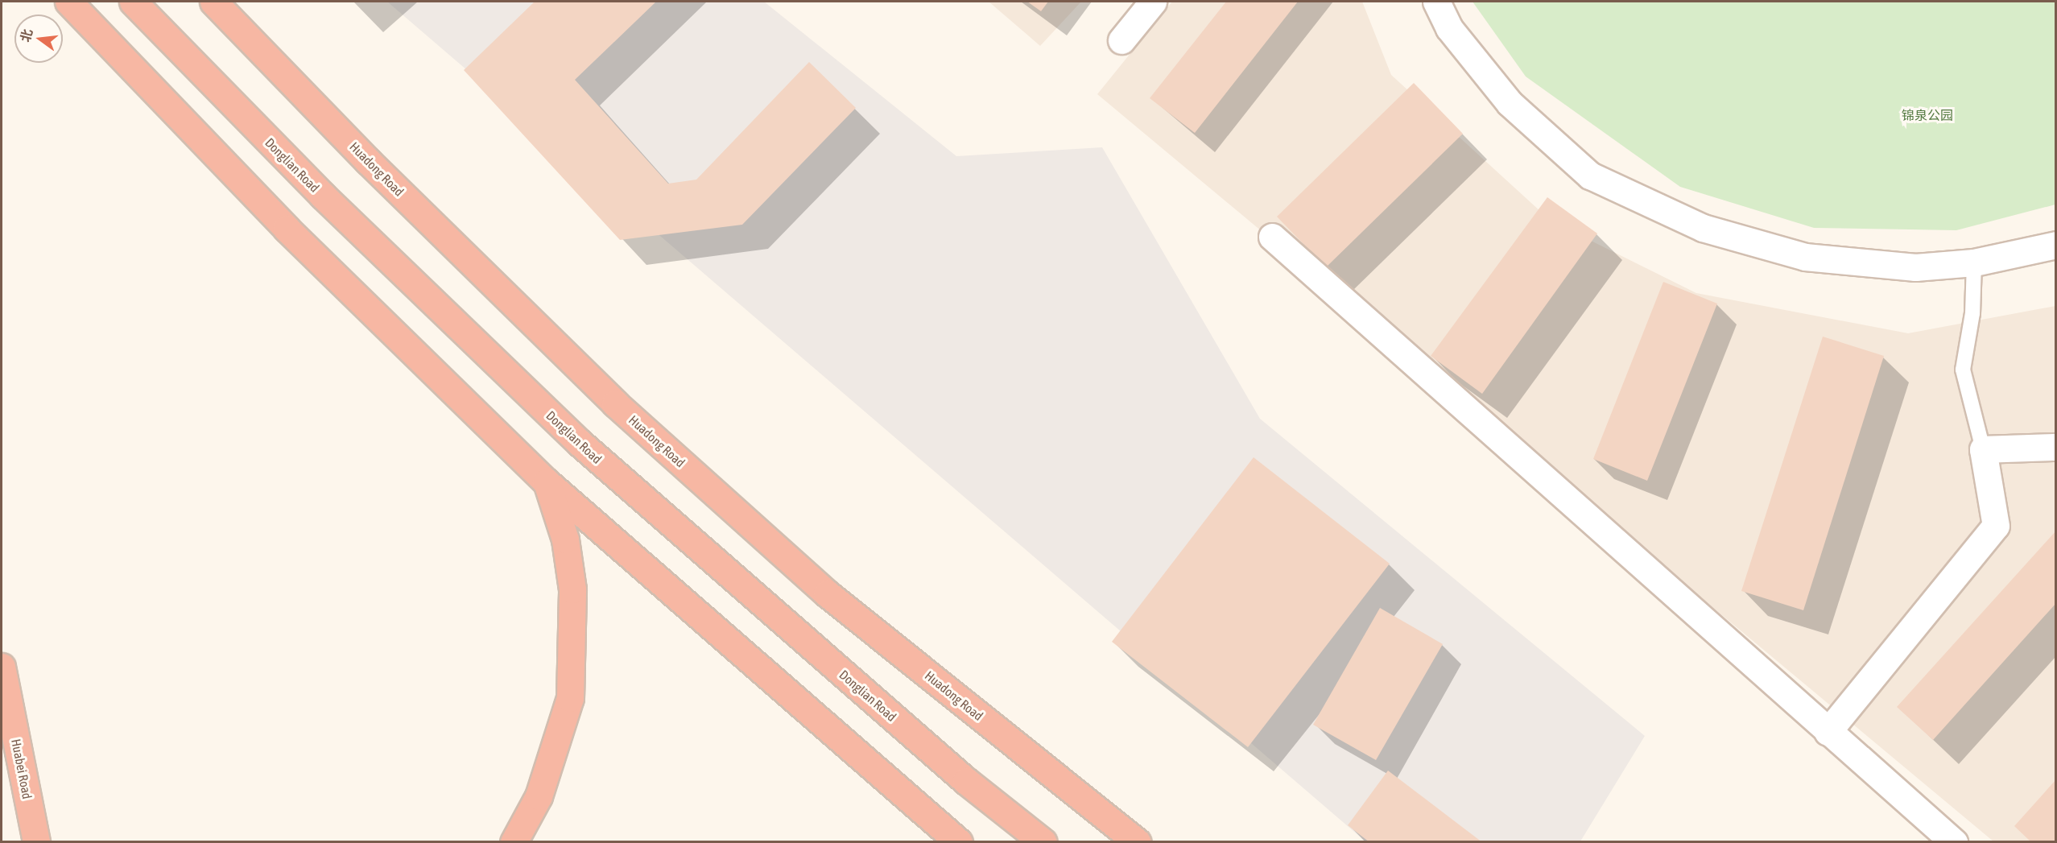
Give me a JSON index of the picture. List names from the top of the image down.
{
  "streets": {
    "highway": ["Donglian Road", "Huadong Road", "Huabei Road"]
  },
  "parks": ["锦泉公园"],
  "north": "left"
}
